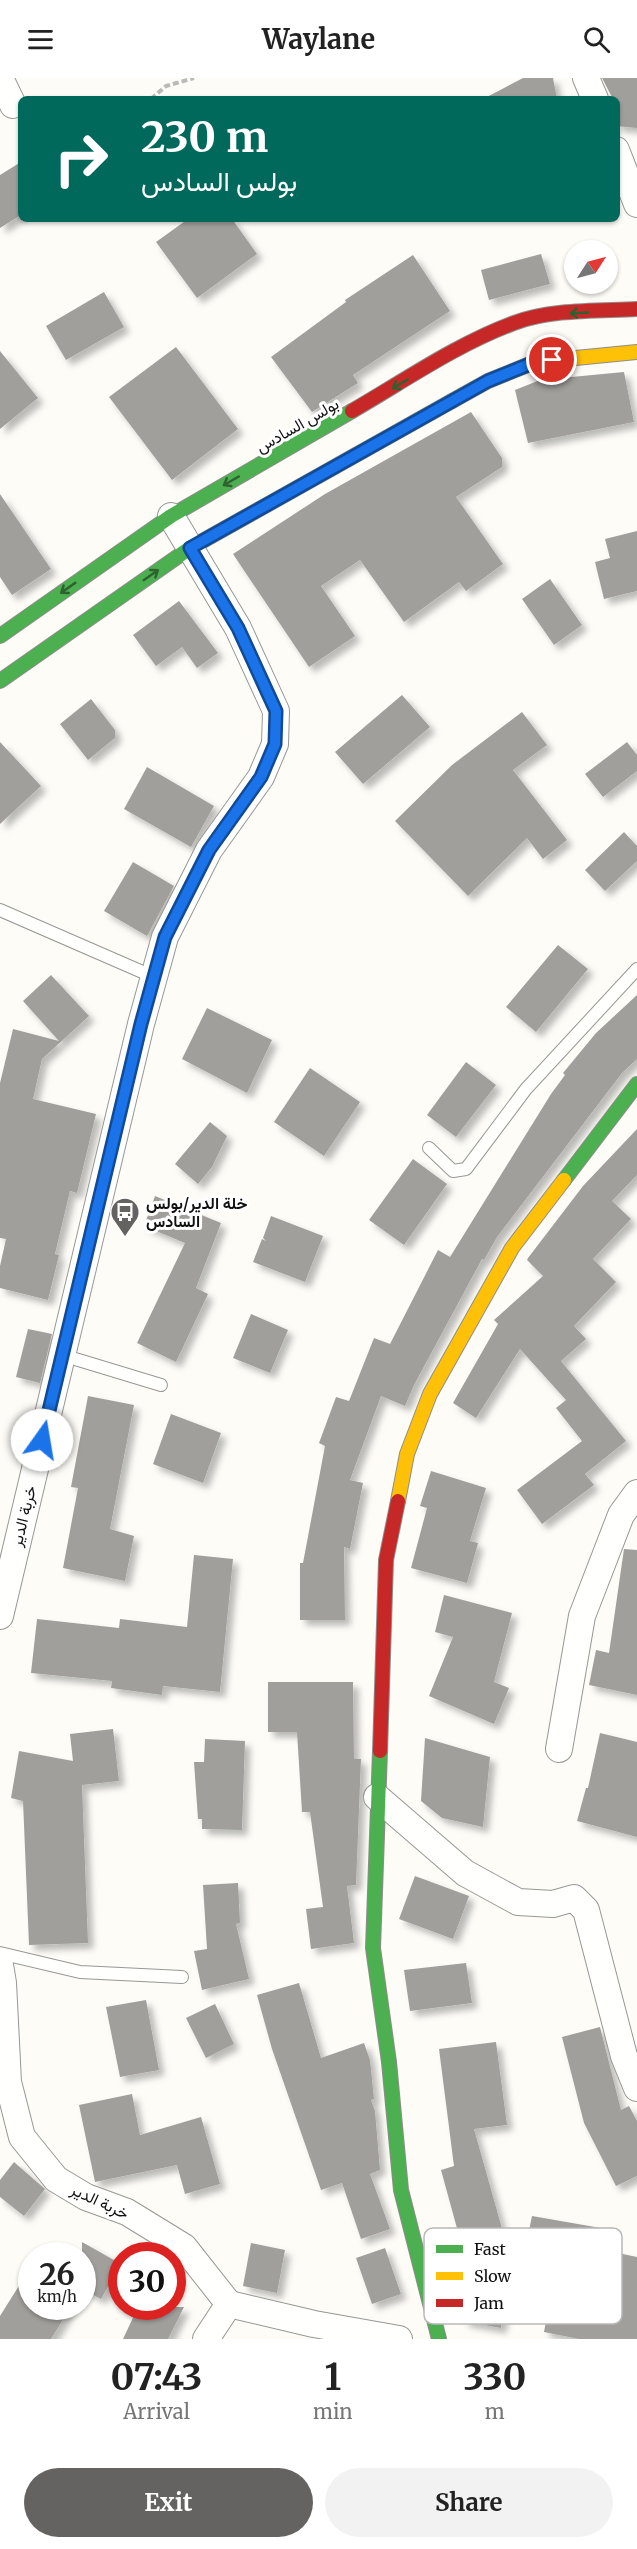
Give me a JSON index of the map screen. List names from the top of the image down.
{
  "streets": {
    "street": ["بولس السادس", "خربة الدير"]
  },
  "crossings": [
    ["بولس السادس", "خربة الدير"]
  ],
  "places": {
    "bus stop": ["خلة الدير/بولس السادس"]
  },
  "legend": ["Fast", "Slow", "Jam"],
  "north": "top right",
  "page": {
    "header": "Waylane",
    "turn": ["230 m", "بولس السادس"],
    "speed": "26 km/h",
    "limit": "30",
    "eta": [
      "07:43",
      "Arrival",
      "1",
      "min",
      "330",
      "m"
    ],
    "buttons": ["Exit", "Share"]
  }
}
